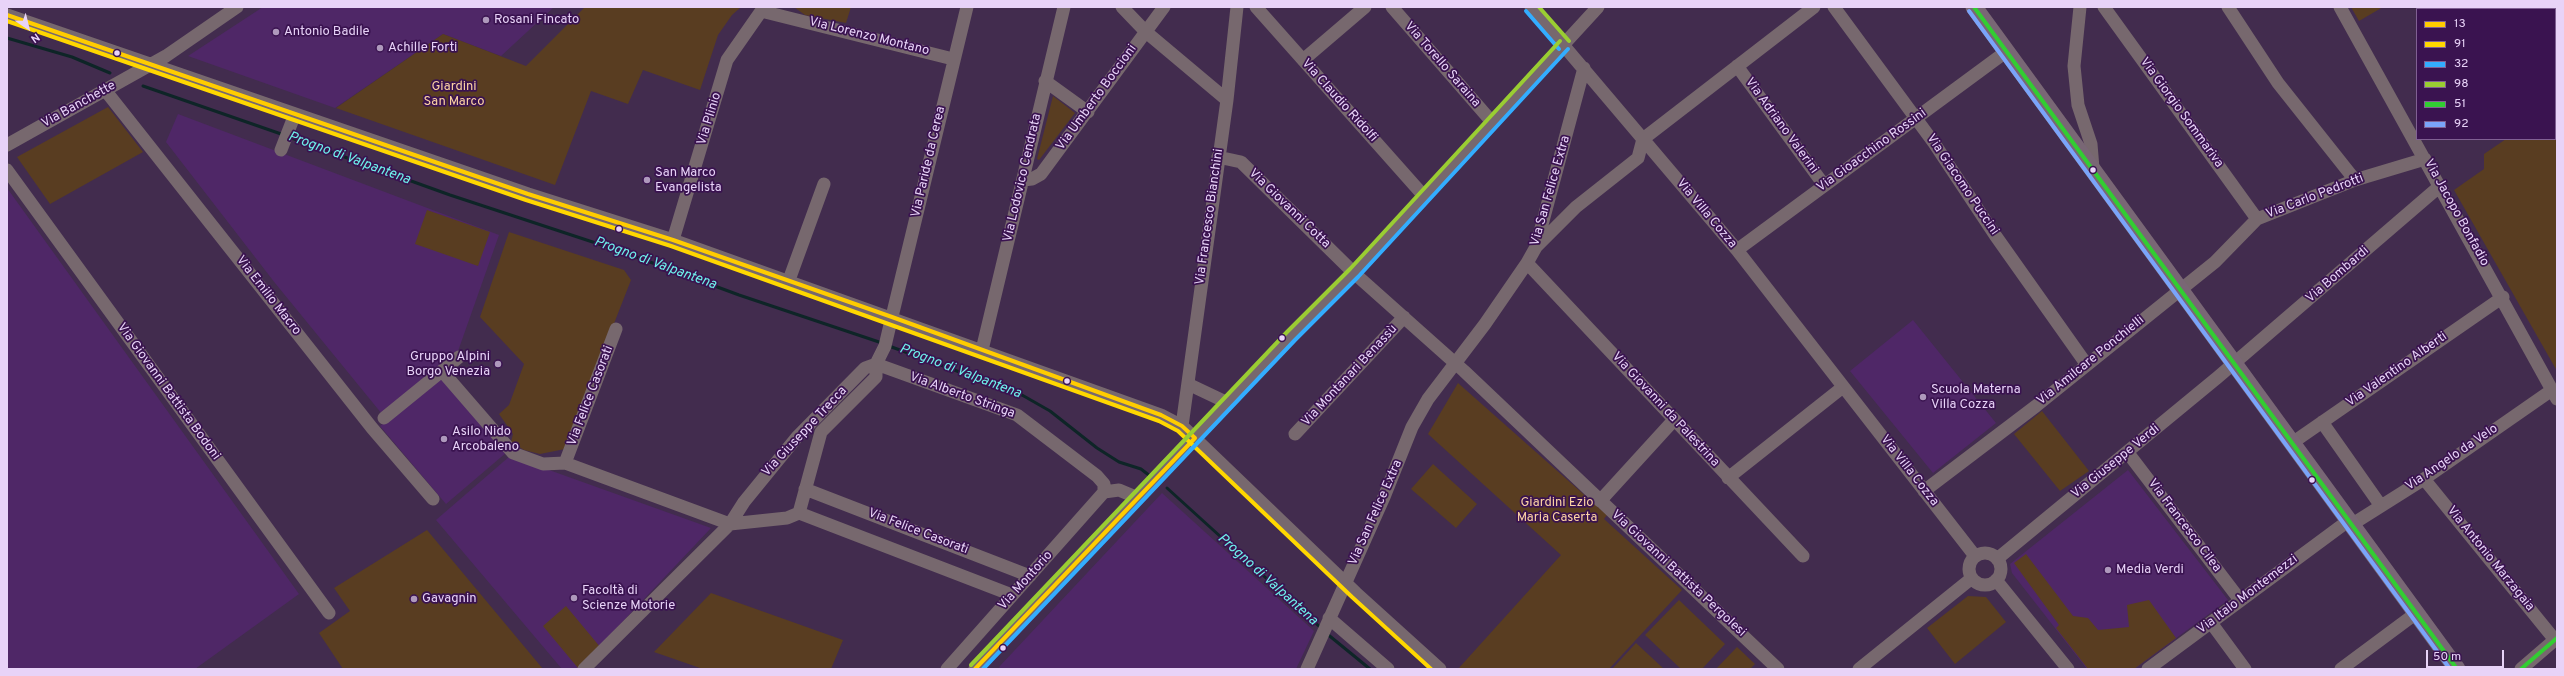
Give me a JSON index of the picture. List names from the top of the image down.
{
  "streets": {
    "street": [
      "Via Lorenzo Montano",
      "Via Torello Saraina",
      "Via Umberto Boccioni",
      "Via Claudio Ridolfi",
      "Via Banchette",
      "Via Giorgio Sommariva",
      "Via Plinio",
      "Via Adriano Valerini",
      "Via Gioacchino Rossini",
      "Via Paride da Cerea",
      "Via Lodovico Cendrata",
      "Via Giacomo Puccini",
      "Via San Felice Extra",
      "Via Carlo Pedrotti",
      "Via Giovanni Cotta",
      "Via Jacopo Bonfadio",
      "Via Villa Cozza",
      "Via Francesco Bianchini",
      "Via Bombardi",
      "Via Emilio Macro",
      "Via Amilcare Ponchielli",
      "Via Valentino Alberti",
      "Via Montanari Benassù",
      "Via Giovanni Battista Bodoni",
      "Via Felice Casorati",
      "Via Alberto Stringa",
      "Via Giovanni da Palestrina",
      "Via Giuseppe Trecca",
      "Via Angelo da Velo",
      "Via Giuseppe Verdi",
      "Via Francesco Cilea",
      "Via Antonio Marzagaia",
      "Via Giovanni Battista Pergolesi",
      "Via Montorio",
      "Via Italo Montemezzi"
    ]
  },
  "crossings": [
    ["Via Lorenzo Montano", "Via Plinio"],
    ["Via Lorenzo Montano", "Via Paride da Cerea"],
    ["Via Torello Saraina", "Via Montorio"],
    ["Via Umberto Boccioni", "Via Lodovico Cendrata"],
    ["Via Claudio Ridolfi", "Via Montorio"],
    ["Via Banchette", "Via Emilio Macro"],
    ["Via Giorgio Sommariva", "Via Carlo Pedrotti"],
    ["Via Adriano Valerini", "Via Gioacchino Rossini"],
    ["Via Adriano Valerini", "Via Villa Cozza"],
    ["Via Gioacchino Rossini", "Via Giacomo Puccini"],
    ["Via Gioacchino Rossini", "Via Villa Cozza"],
    ["Via Paride da Cerea", "Via Giuseppe Trecca"],
    ["Via Giacomo Puccini", "Via Amilcare Ponchielli"],
    ["Via San Felice Extra", "Via Villa Cozza"],
    ["Via San Felice Extra", "Via Giovanni da Palestrina"],
    ["Via San Felice Extra", "Via Giovanni Battista Pergolesi"],
    ["Via Carlo Pedrotti", "Via Jacopo Bonfadio"],
    ["Via Carlo Pedrotti", "Via Amilcare Ponchielli"],
    ["Via Giovanni Cotta", "Via Francesco Bianchini"],
    ["Via Giovanni Cotta", "Via Montorio"],
    ["Via Jacopo Bonfadio", "Via Bombardi"],
    ["Via Jacopo Bonfadio", "Via Valentino Alberti"],
    ["Via Jacopo Bonfadio", "Via Angelo da Velo"],
    ["Via Villa Cozza", "Via Amilcare Ponchielli"],
    ["Via Villa Cozza", "Via Giuseppe Verdi"],
    ["Via Villa Cozza", "Via Montorio"],
    ["Via Bombardi", "Via Giuseppe Verdi"],
    ["Via Felice Casorati", "Via Giuseppe Trecca"],
    ["Via Felice Casorati", "Via Montorio"],
    ["Via Alberto Stringa", "Via Giuseppe Trecca"],
    ["Via Alberto Stringa", "Via Montorio"],
    ["Via Angelo da Velo", "Via Antonio Marzagaia"],
    ["Via Angelo da Velo", "Via Italo Montemezzi"],
    ["Via Giuseppe Verdi", "Via Francesco Cilea"],
    ["Via Francesco Cilea", "Via Italo Montemezzi"]
  ],
  "water": ["Progno di Valpantena"],
  "parks": ["Giardini San Marco", "Giardini Ezio Maria Caserta"],
  "places": [
    "Rosani Fincato",
    "Antonio Badile",
    "Achille Forti",
    "San Marco Evangelista",
    "Gruppo Alpini Borgo Venezia",
    "Scuola Materna Villa Cozza",
    "Asilo Nido Arcobaleno",
    "Media Verdi",
    "Facoltà di Scienze Motorie",
    "Gavagnin"
  ],
  "lines": [
    "transit line 98",
    "transit line 51",
    "transit line 32",
    "transit line 92",
    "transit line 13",
    "transit line 91"
  ],
  "legend": [
    "13",
    "91",
    "32",
    "98",
    "51",
    "92"
  ],
  "scale_bar": "50 m",
  "north": "bottom right"
}
